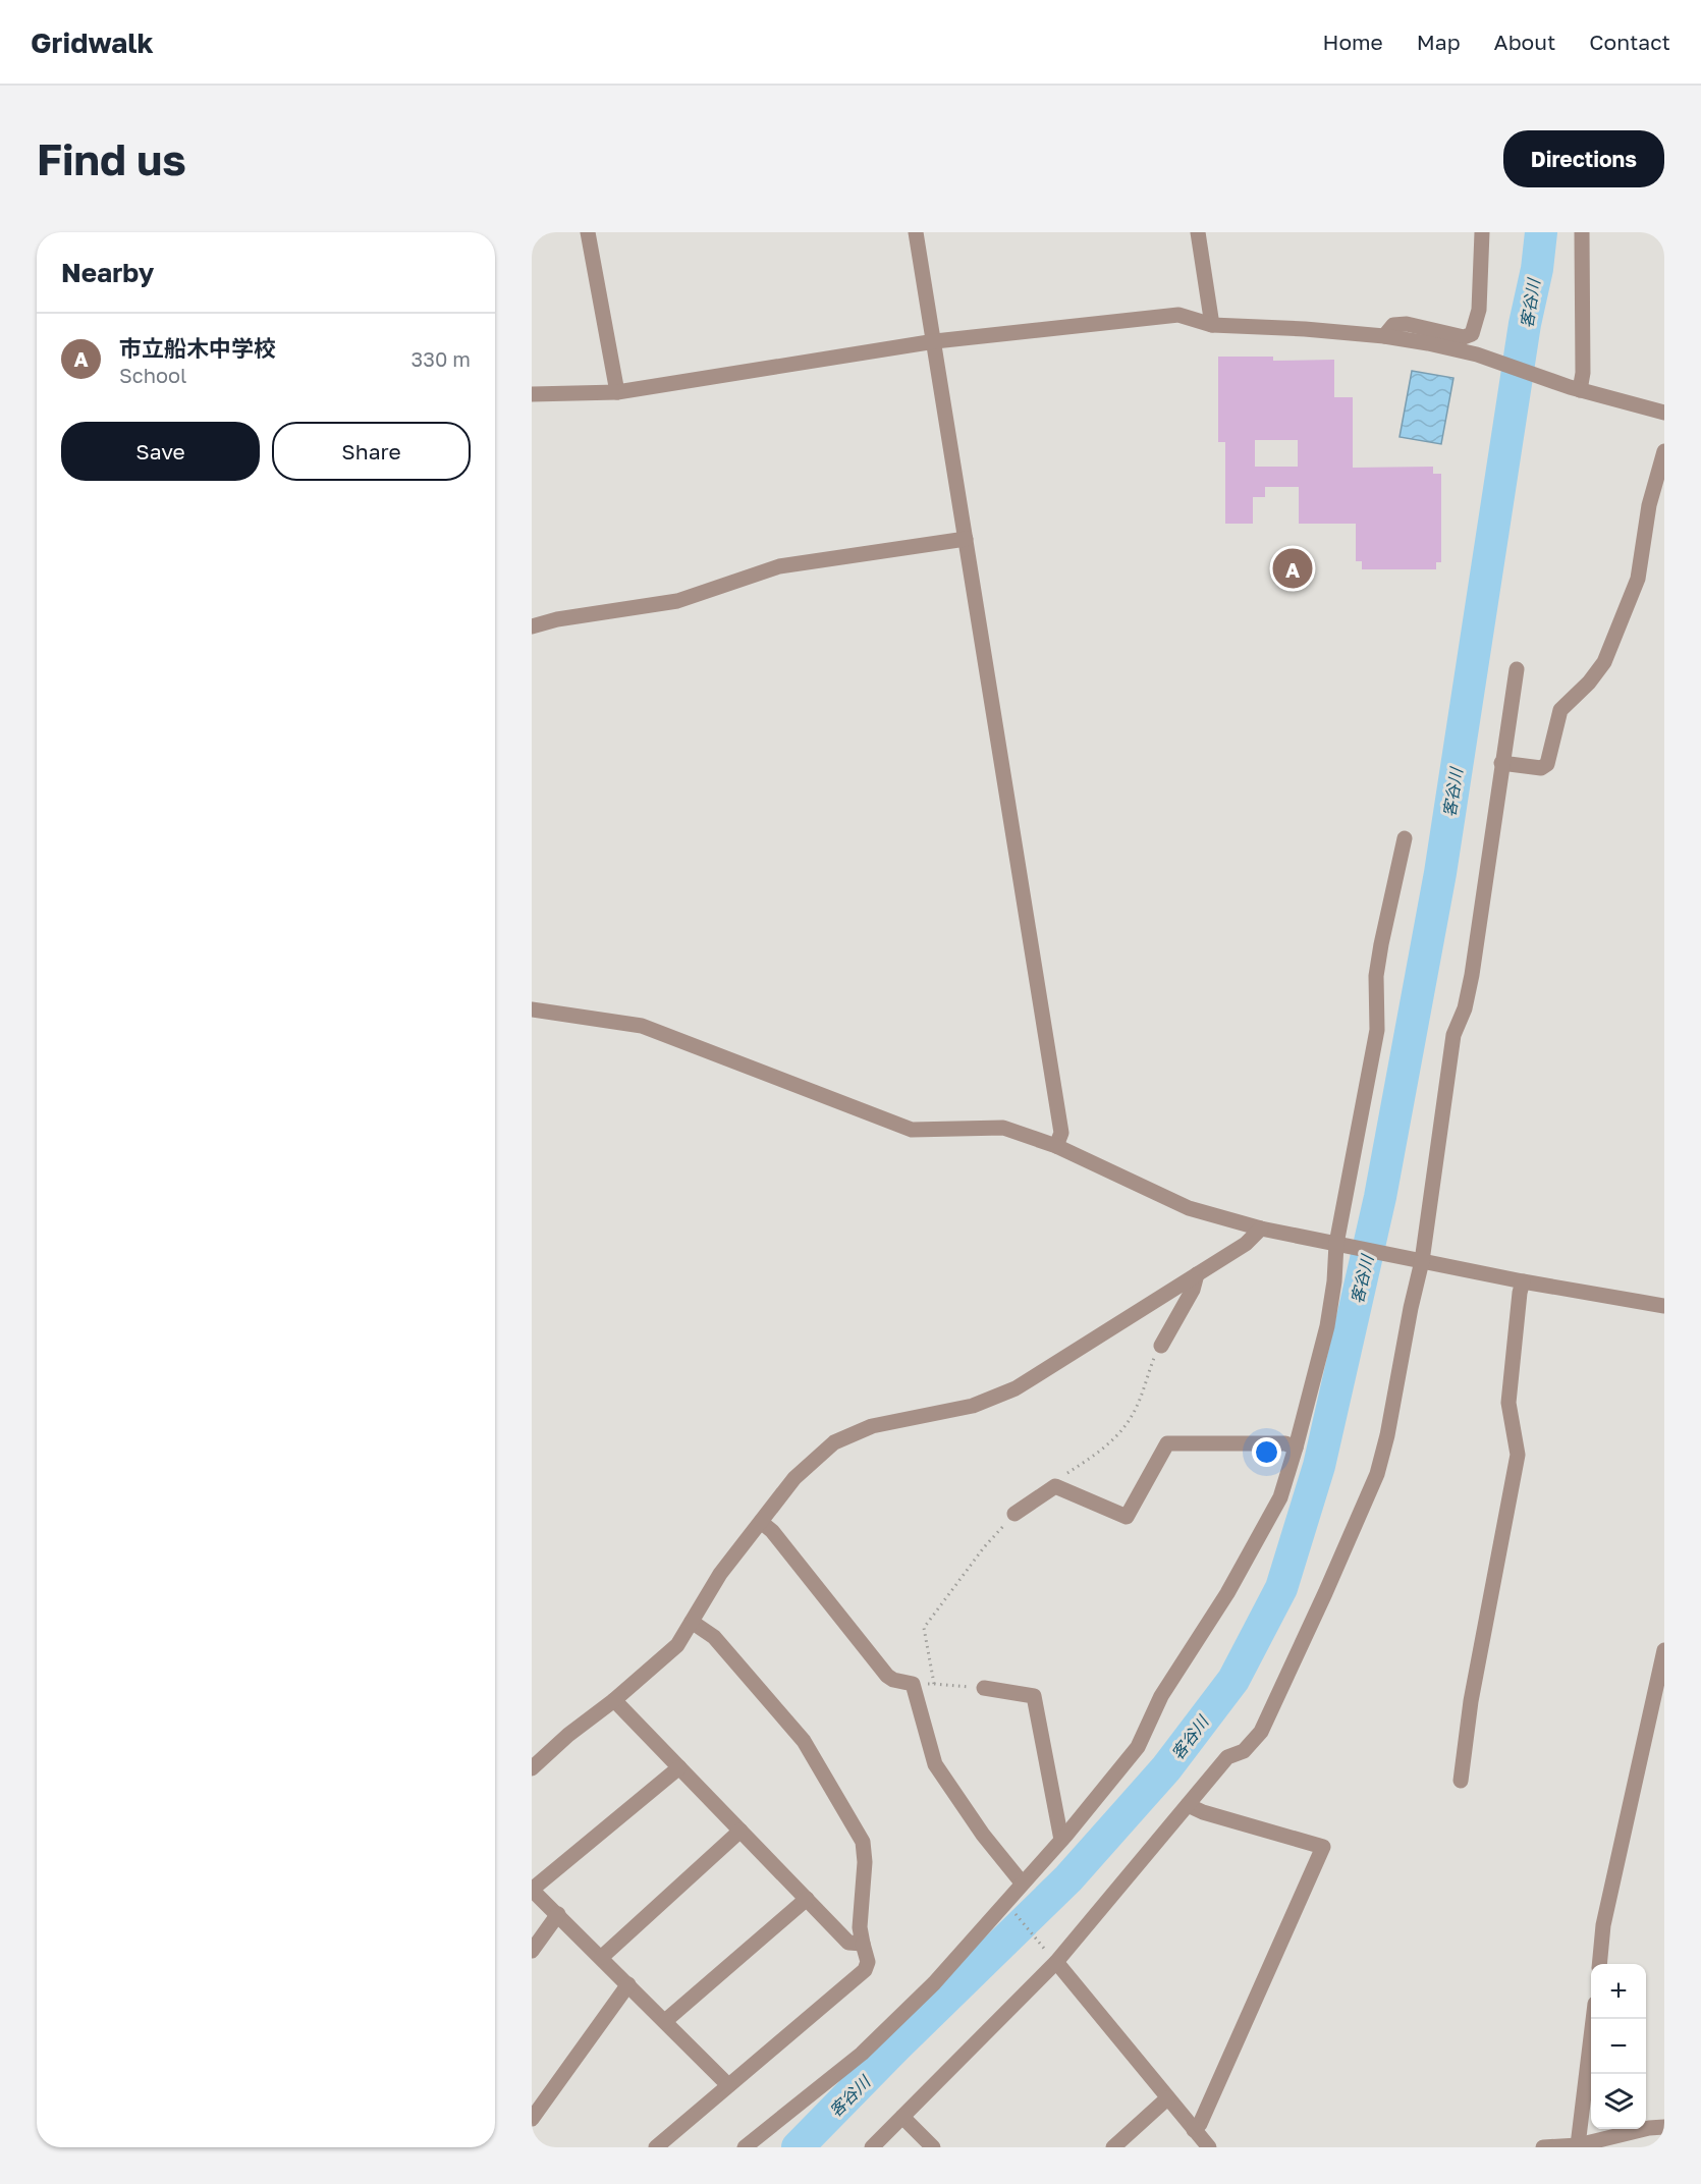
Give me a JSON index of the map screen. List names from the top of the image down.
{
  "water": ["客谷川"],
  "page": {
    "header": "Gridwalk",
    "nav": [
      "Home",
      "Map",
      "About",
      "Contact"
    ],
    "buttons": [
      "Directions",
      ["Save", "Share"]
    ],
    "title": "Find us",
    "heading": "Nearby",
    "list": [
      {
        "mark": "A",
        "name": "市立船木中学校",
        "note": "School",
        "value": "330 m"
      }
    ],
    "pins": "A",
    "map_buttons": ["+", "−"]
  }
}
